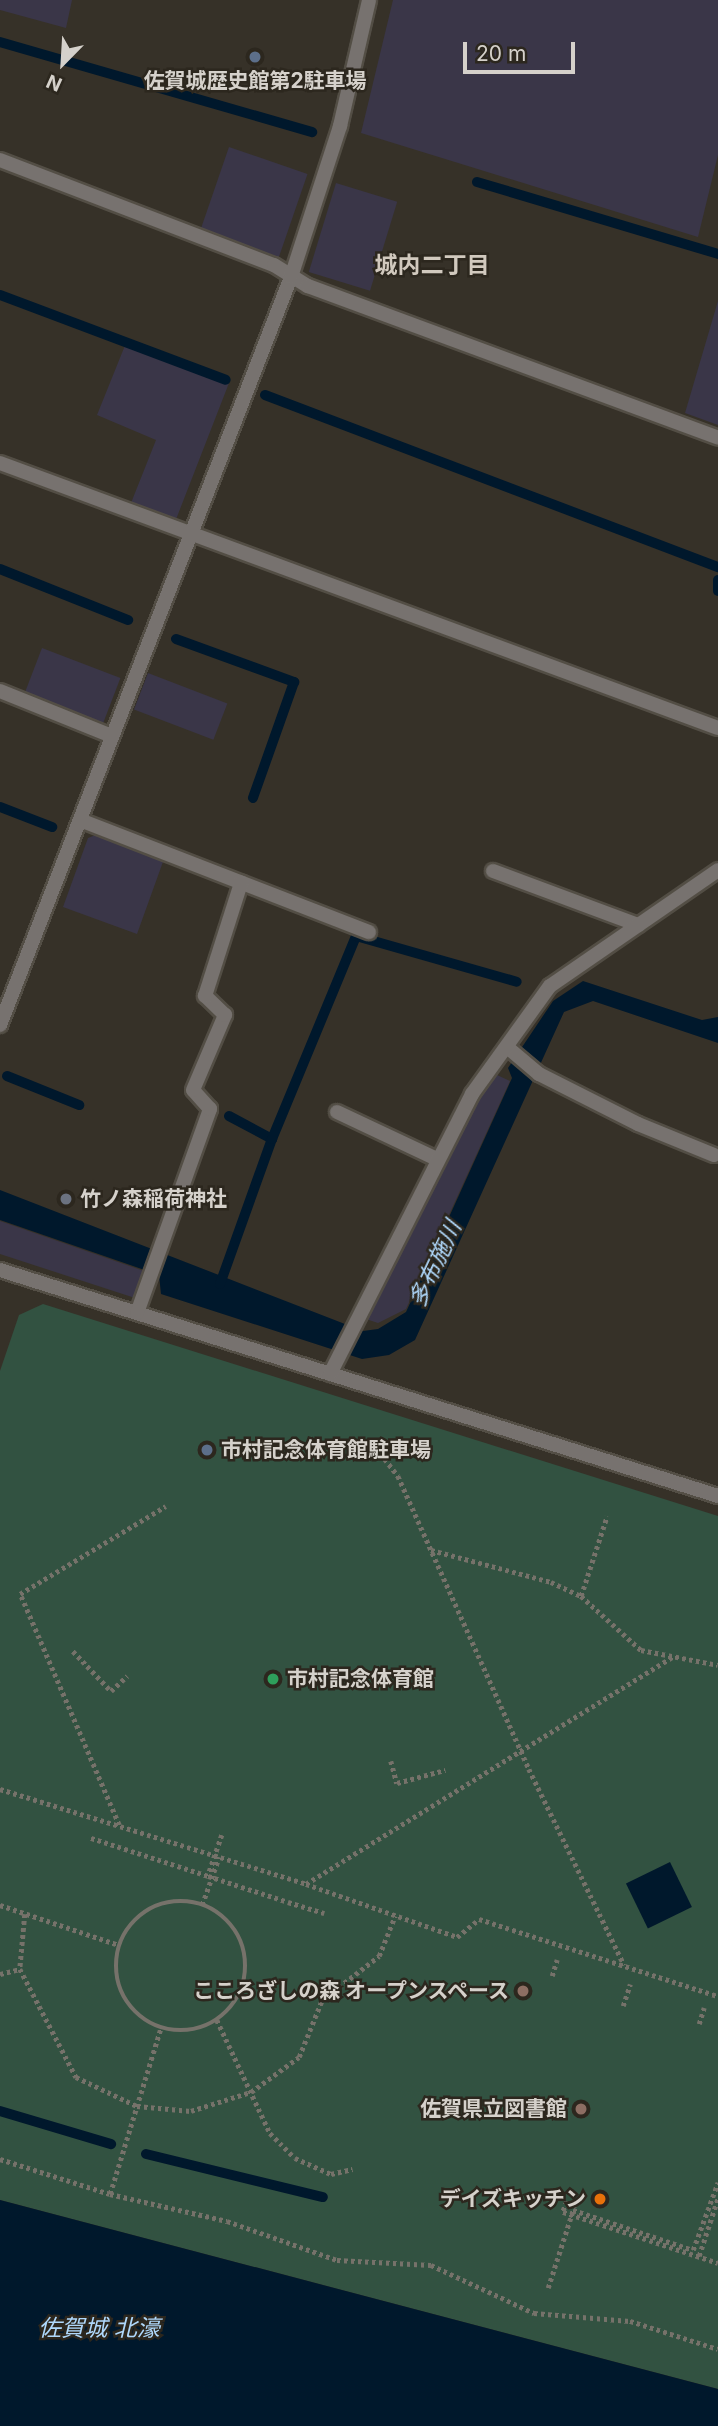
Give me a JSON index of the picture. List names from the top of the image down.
{
  "districts": ["城内二丁目"],
  "water": ["多布施川", "佐賀城 北濠"],
  "places": [
    "佐賀城歴史館第2駐車場",
    "竹ノ森稲荷神社",
    "市村記念体育館駐車場",
    "市村記念体育館",
    "こころざしの森 オープンスペース",
    "佐賀県立図書館",
    "デイズキッチン"
  ],
  "scale_bar": "20 m",
  "north": "bottom left"
}
